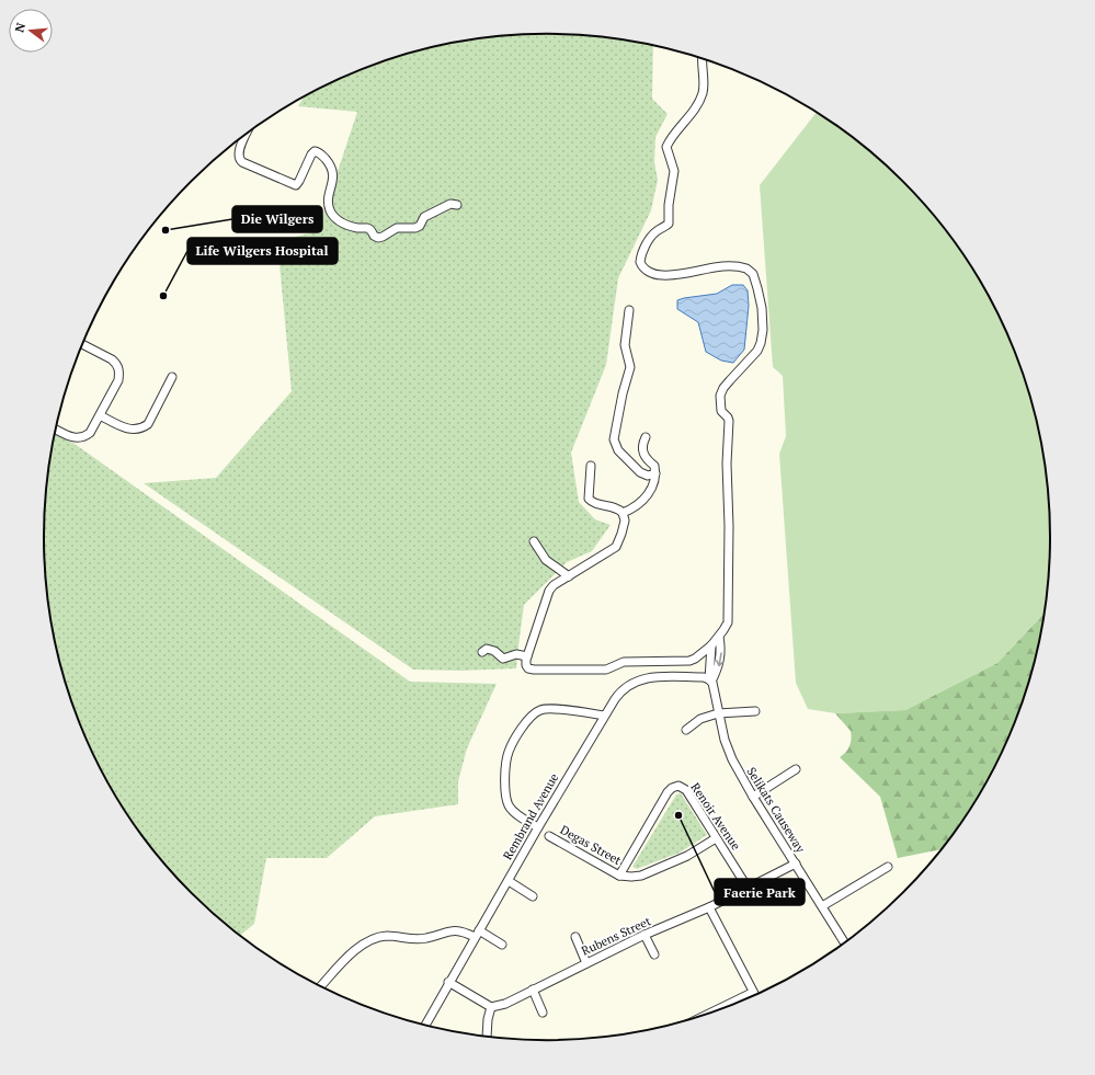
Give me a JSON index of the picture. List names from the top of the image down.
{
  "streets": {
    "street": [
      "Selikats Causeway",
      "Rembrand Avenue",
      "Renoir Avenue",
      "Degas Street",
      "Rubens Street"
    ]
  },
  "crossings": [
    ["Selikats Causeway", "Rembrand Avenue"],
    ["Selikats Causeway", "Rubens Street"],
    ["Renoir Avenue", "Degas Street"],
    ["Renoir Avenue", "Rubens Street"]
  ],
  "places": ["Die Wilgers", "Life Wilgers Hospital", "Faerie Park"],
  "north": "left"
}
